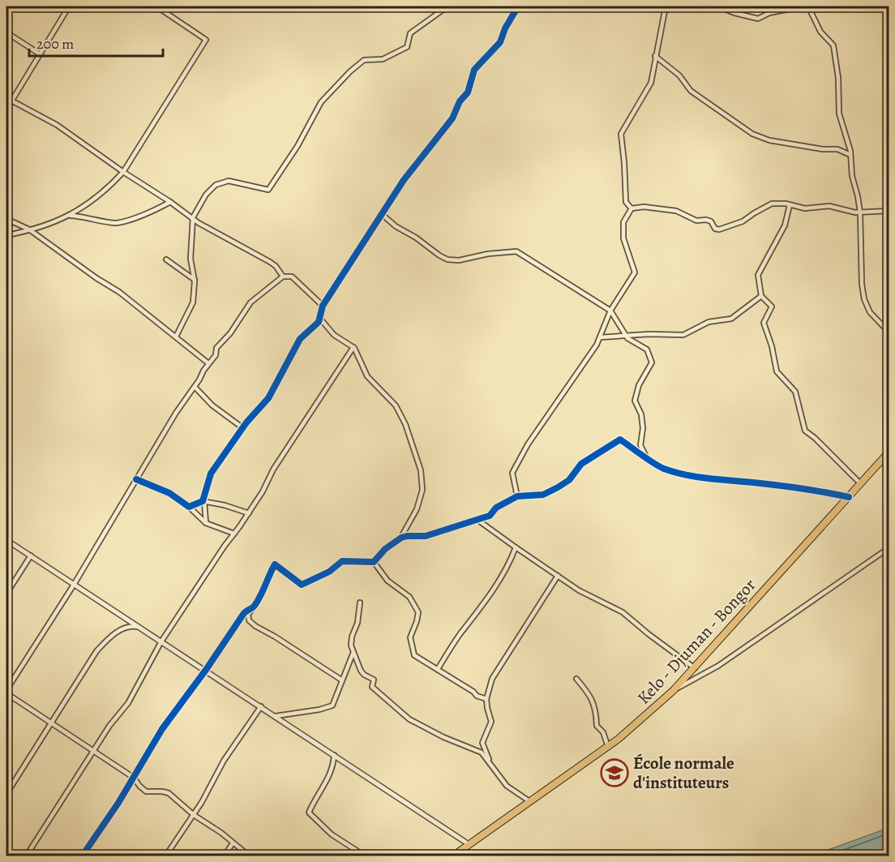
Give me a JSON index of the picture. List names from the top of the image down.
{
  "streets": {
    "highway": ["Kelo - Djuman - Bongor"]
  },
  "places": {
    "school or university": ["École normale d'instituteurs"]
  },
  "scale_bar": "200 m"
}
